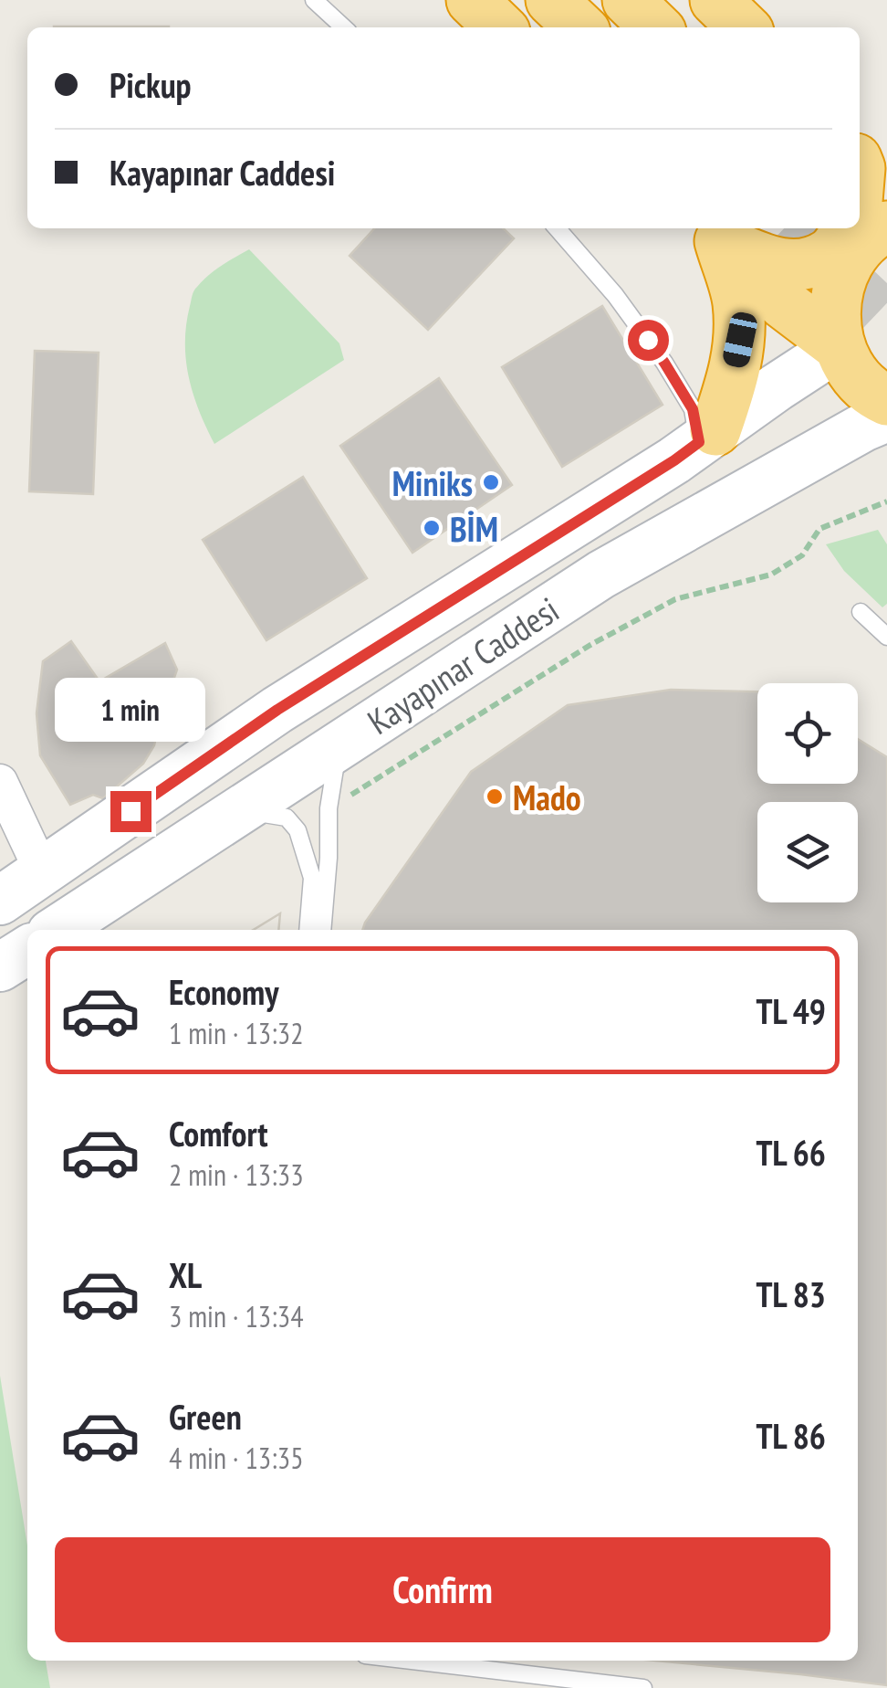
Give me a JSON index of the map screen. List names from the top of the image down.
{
  "streets": {
    "main road": ["Kayapınar Caddesi"]
  },
  "places": ["Miniks", "BİM", "Mado"],
  "page": {
    "banner": ["Pickup", "Kayapınar Caddesi"],
    "bubble": "1 min",
    "list": [
      {
        "name": "Economy",
        "note": "1 min · 13:32",
        "value": "TL 49"
      },
      {
        "name": "Comfort",
        "note": "2 min · 13:33",
        "value": "TL 66"
      },
      {
        "name": "XL",
        "note": "3 min · 13:34",
        "value": "TL 83"
      },
      {
        "name": "Green",
        "note": "4 min · 13:35",
        "value": "TL 86"
      }
    ],
    "buttons": "Confirm"
  }
}
